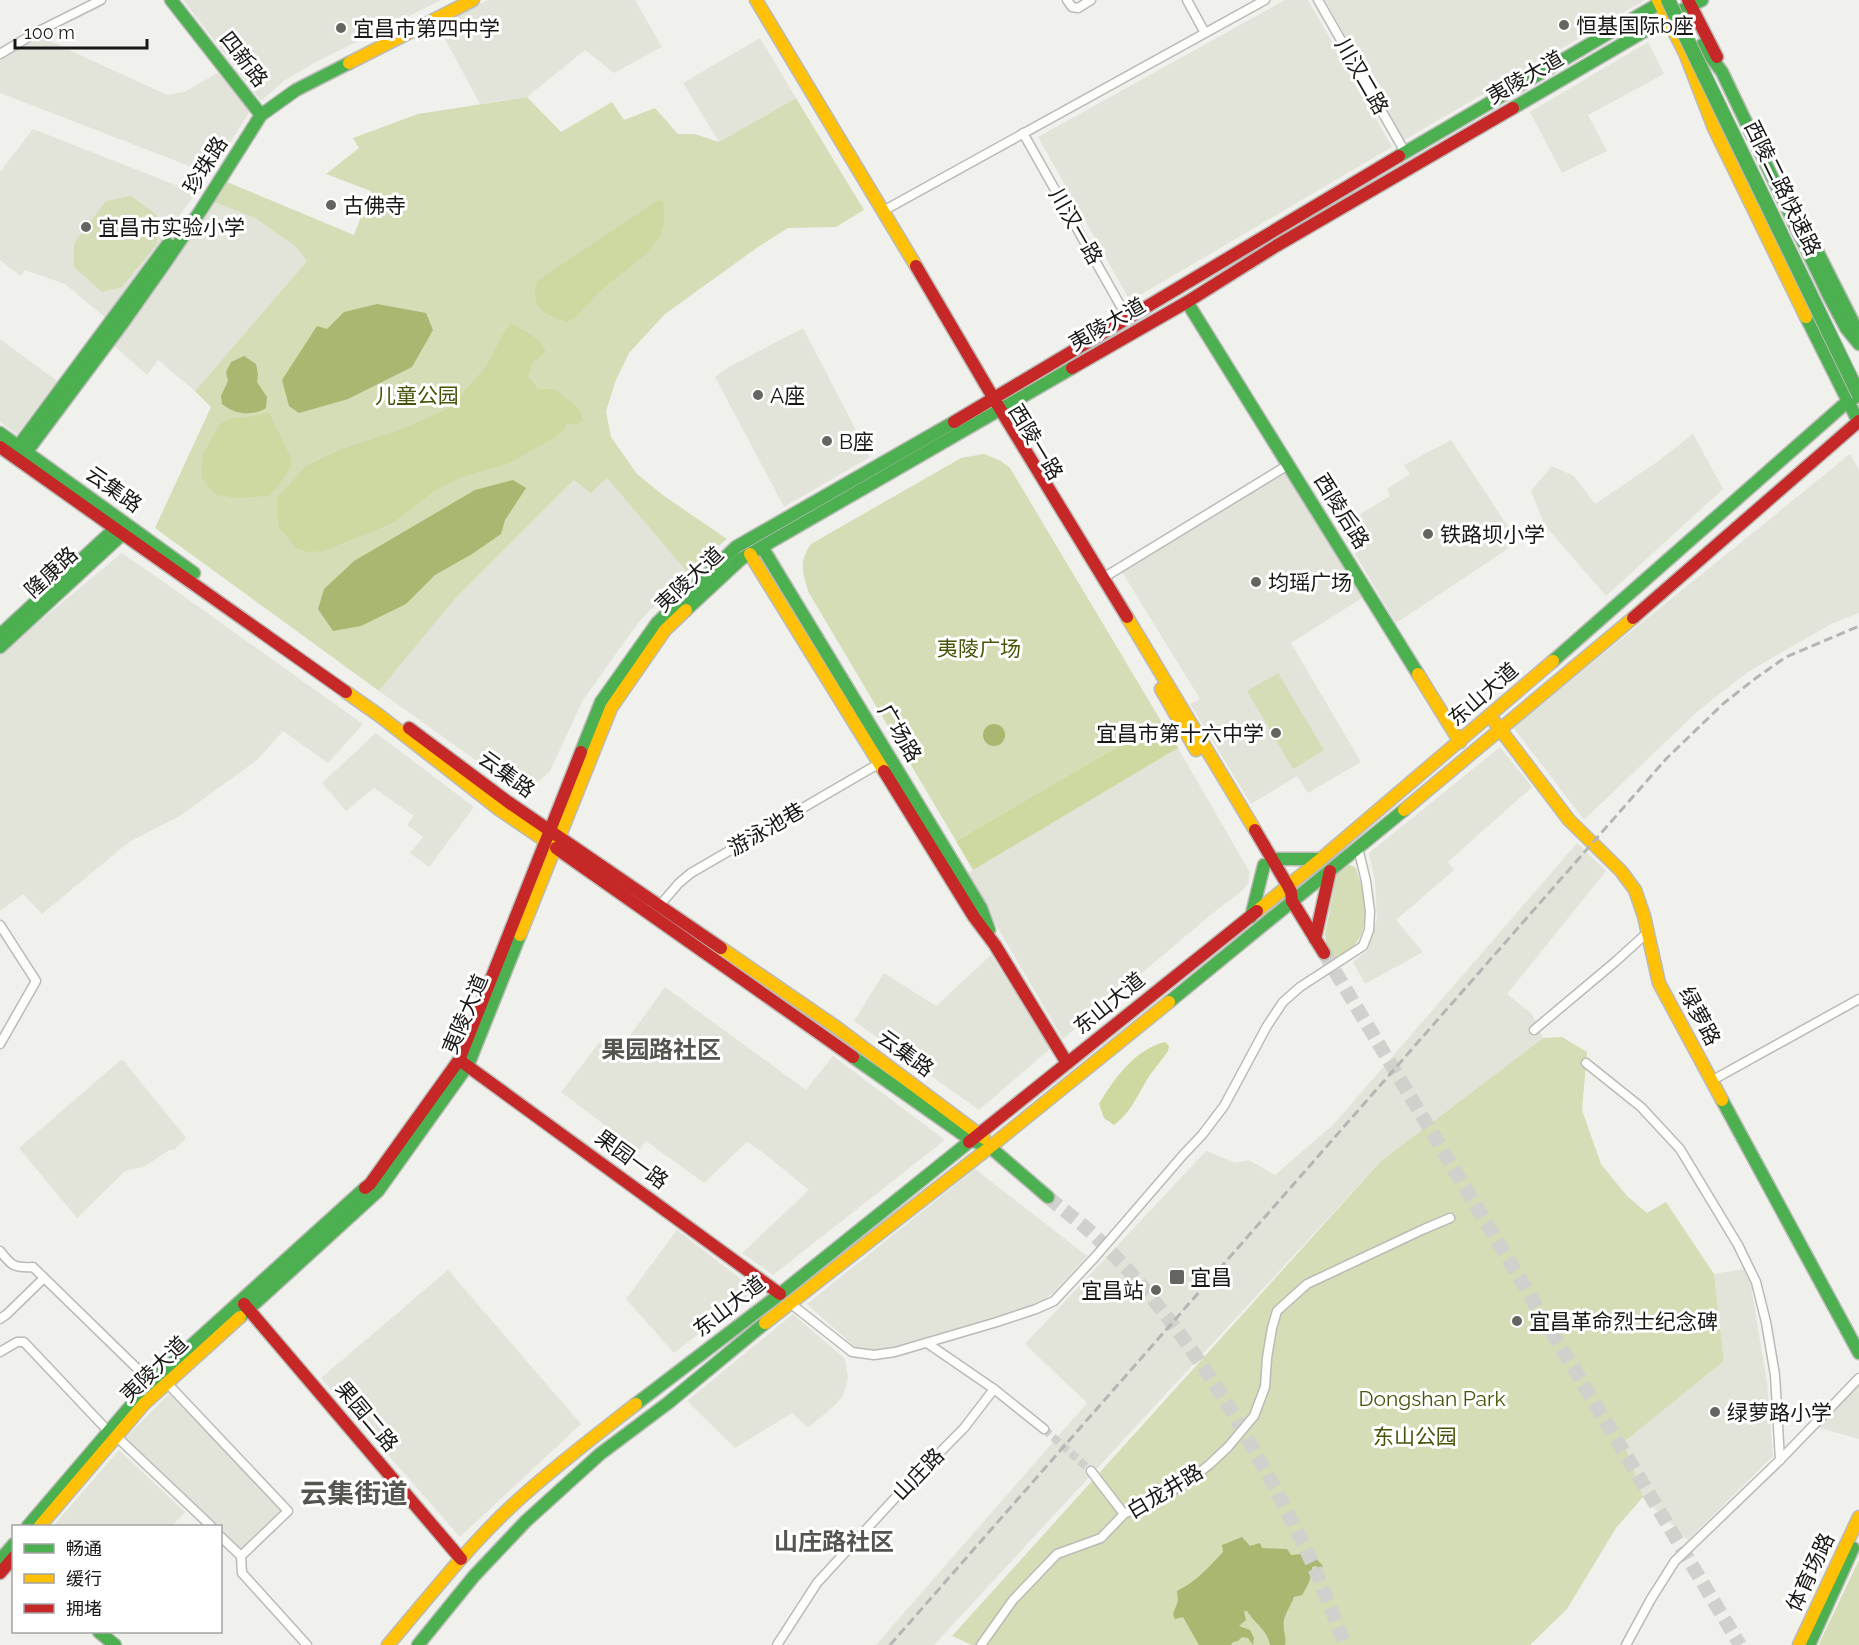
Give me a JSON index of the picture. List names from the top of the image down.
{
  "streets": {
    "main road": [
      "四新路",
      "夷陵大道",
      "珍珠路",
      "西陵二路快速路",
      "西陵一路",
      "云集路",
      "西陵后路",
      "隆康路",
      "东山大道",
      "广场路",
      "绿萝路",
      "果园一路",
      "果园二路",
      "体育场路"
    ],
    "street": [
      "川汉二路",
      "川汉一路",
      "游泳池巷",
      "山庄路",
      "白龙井路"
    ]
  },
  "crossings": [
    ["四新路", "珍珠路"],
    ["川汉二路", "夷陵大道"],
    ["夷陵大道", "西陵二路快速路"],
    ["夷陵大道", "川汉一路"],
    ["夷陵大道", "西陵一路"],
    ["夷陵大道", "云集路"],
    ["夷陵大道", "西陵后路"],
    ["夷陵大道", "广场路"],
    ["夷陵大道", "果园一路"],
    ["夷陵大道", "果园二路"],
    ["珍珠路", "云集路"],
    ["西陵二路快速路", "东山大道"],
    ["西陵一路", "东山大道"],
    ["云集路", "隆康路"],
    ["云集路", "东山大道"],
    ["云集路", "游泳池巷"],
    ["西陵后路", "东山大道"],
    ["东山大道", "广场路"],
    ["东山大道", "绿萝路"],
    ["东山大道", "果园一路"],
    ["东山大道", "果园二路"],
    ["广场路", "游泳池巷"]
  ],
  "districts": ["果园路社区", "云集街道", "山庄路社区"],
  "parks": [
    "儿童公园",
    "夷陵广场",
    "Dongshan Park",
    "东山公园"
  ],
  "places": {
    "other": [
      "恒基国际b座",
      "宜昌市第四中学",
      "古佛寺",
      "宜昌市实验小学",
      "A座",
      "B座",
      "铁路坝小学",
      "均瑶广场",
      "宜昌市第十六中学",
      "宜昌站",
      "宜昌革命烈士纪念碑",
      "绿萝路小学"
    ],
    "transit": ["宜昌"]
  },
  "legend": ["畅通", "缓行", "拥堵"],
  "scale_bar": "100 m"
}
